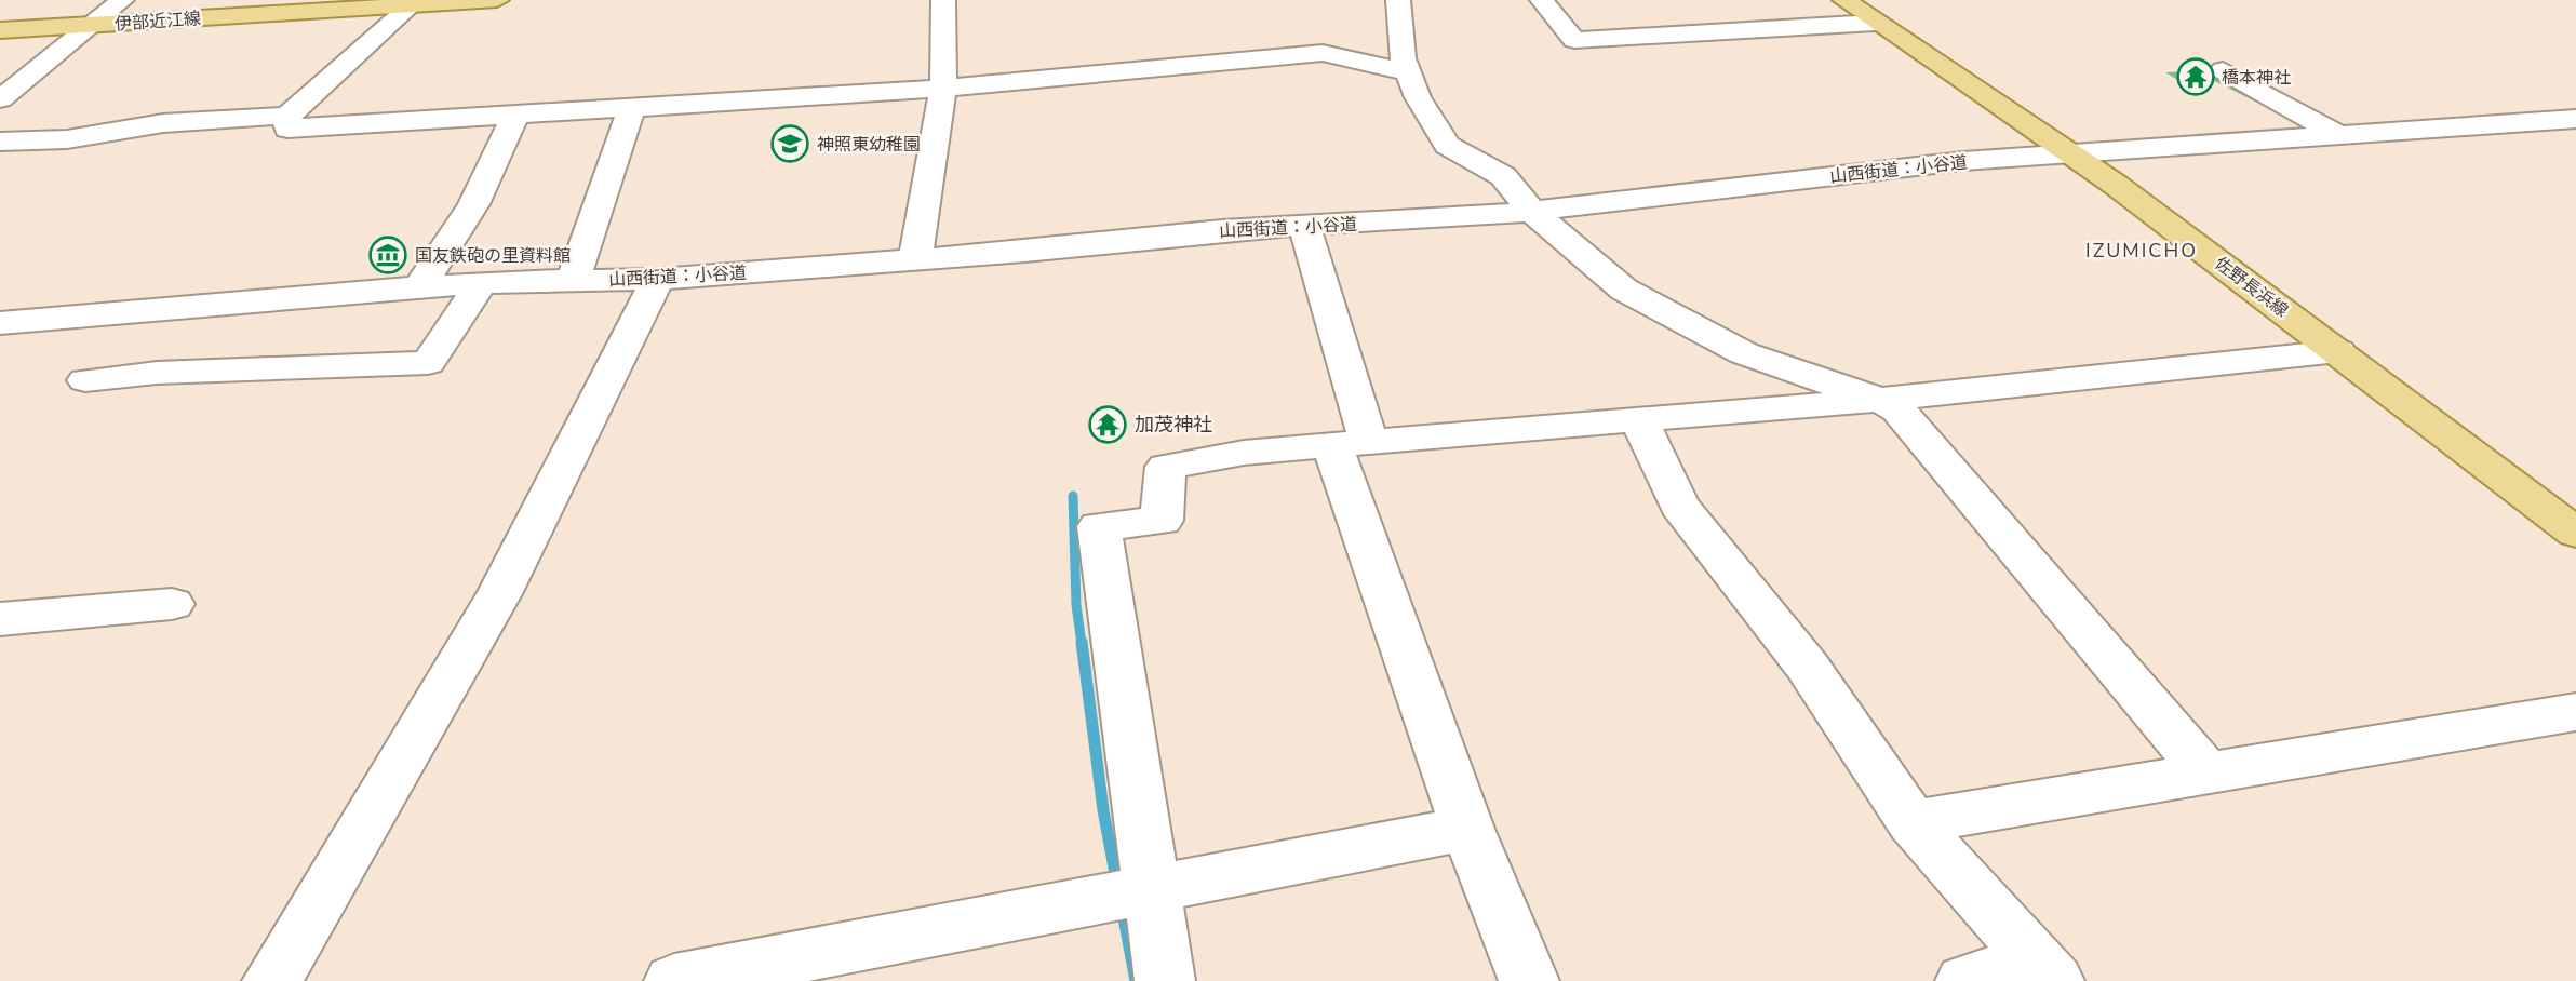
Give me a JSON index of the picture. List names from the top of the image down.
{
  "streets": {
    "main road": ["伊部近江線", "佐野長浜線"],
    "street": ["山西街道：小谷道"]
  },
  "crossings": [
    ["山西街道：小谷道", "佐野長浜線"]
  ],
  "districts": ["IZUMICHO"],
  "places": {
    "temple": ["橋本神社", "加茂神社"],
    "school or university": ["神照東幼稚園"],
    "museum": ["国友鉄砲の里資料館"]
  }
}
